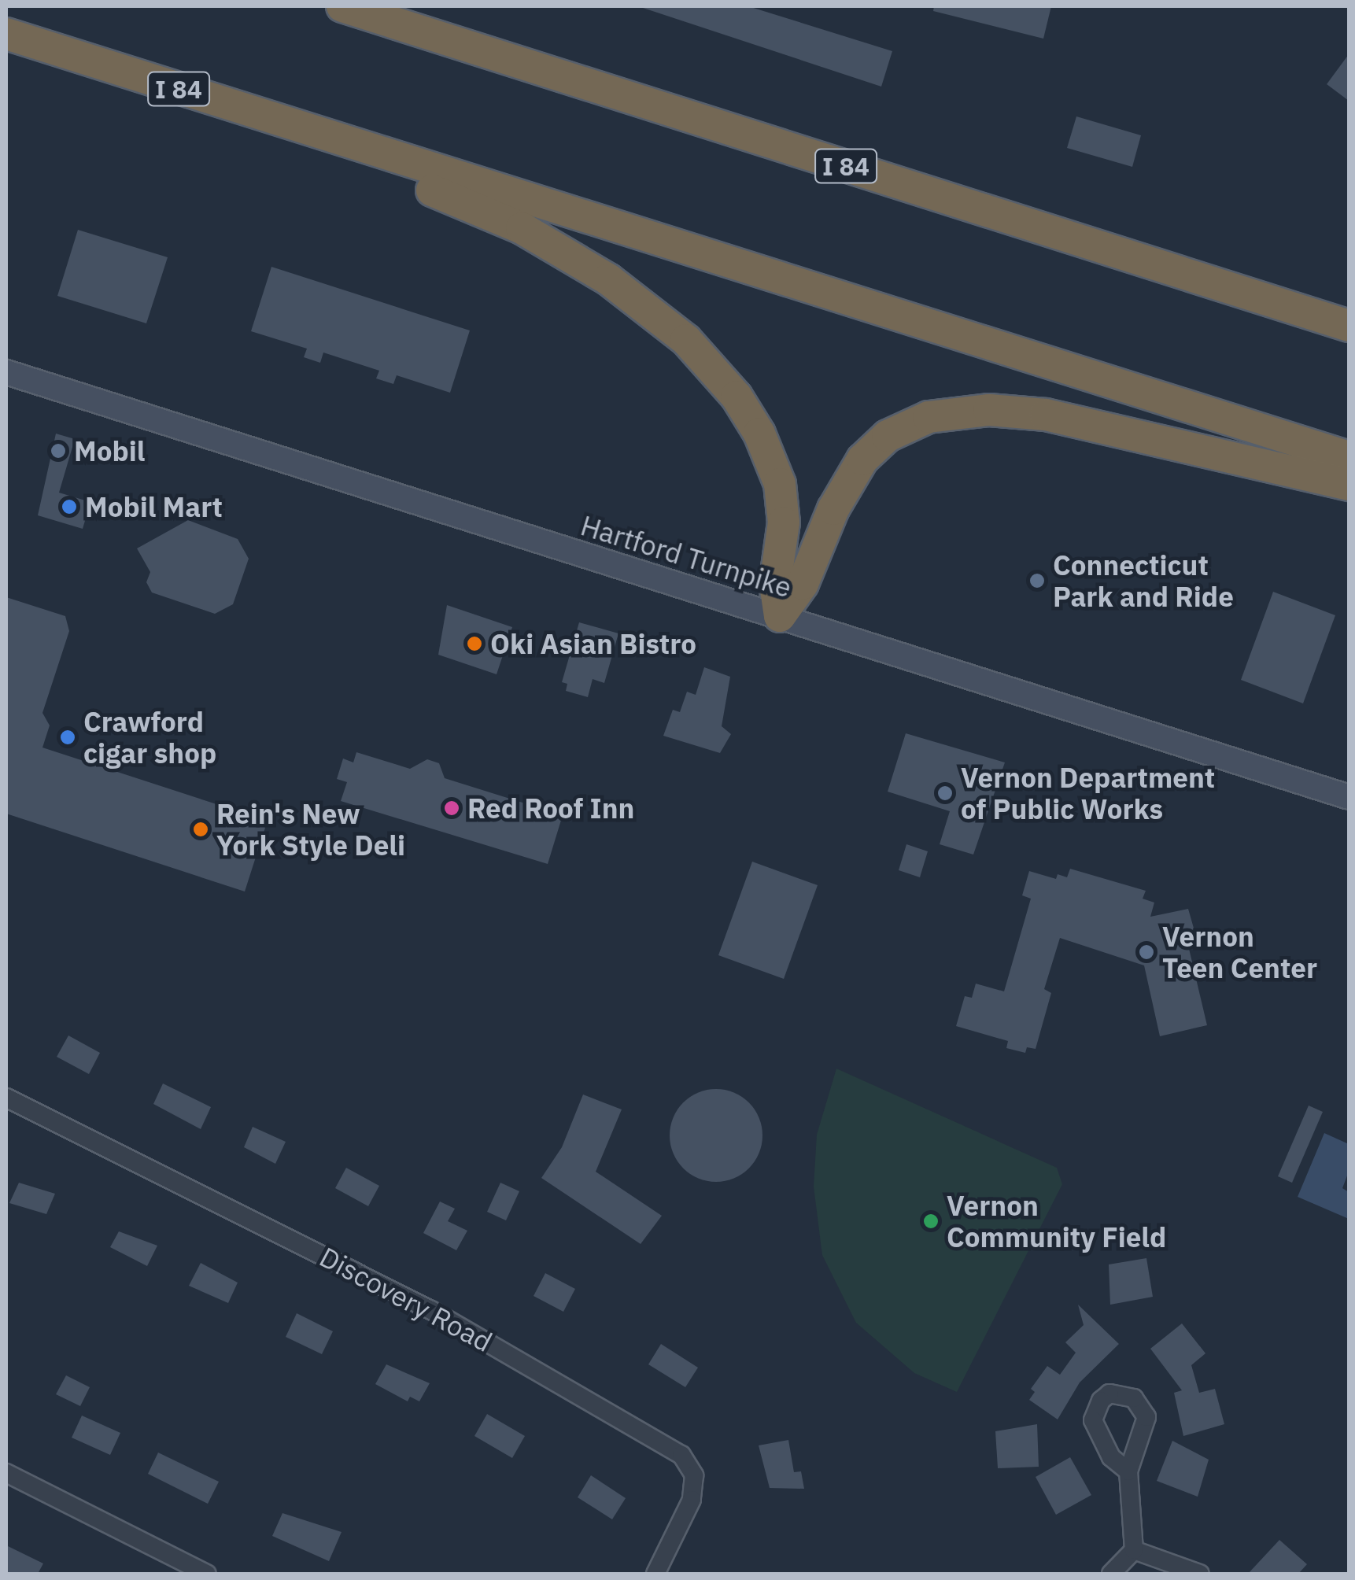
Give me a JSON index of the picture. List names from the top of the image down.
{
  "streets": {
    "highway": ["I 84"],
    "main road": ["Hartford Turnpike"],
    "street": ["Discovery Road"]
  },
  "places": [
    "Mobil",
    "Mobil Mart",
    "Connecticut Park and Ride",
    "Oki Asian Bistro",
    "Crawford cigar shop",
    "Vernon Department of Public Works",
    "Red Roof Inn",
    "Rein's New York Style Deli",
    "Vernon Teen Center",
    "Vernon Community Field"
  ]
}
